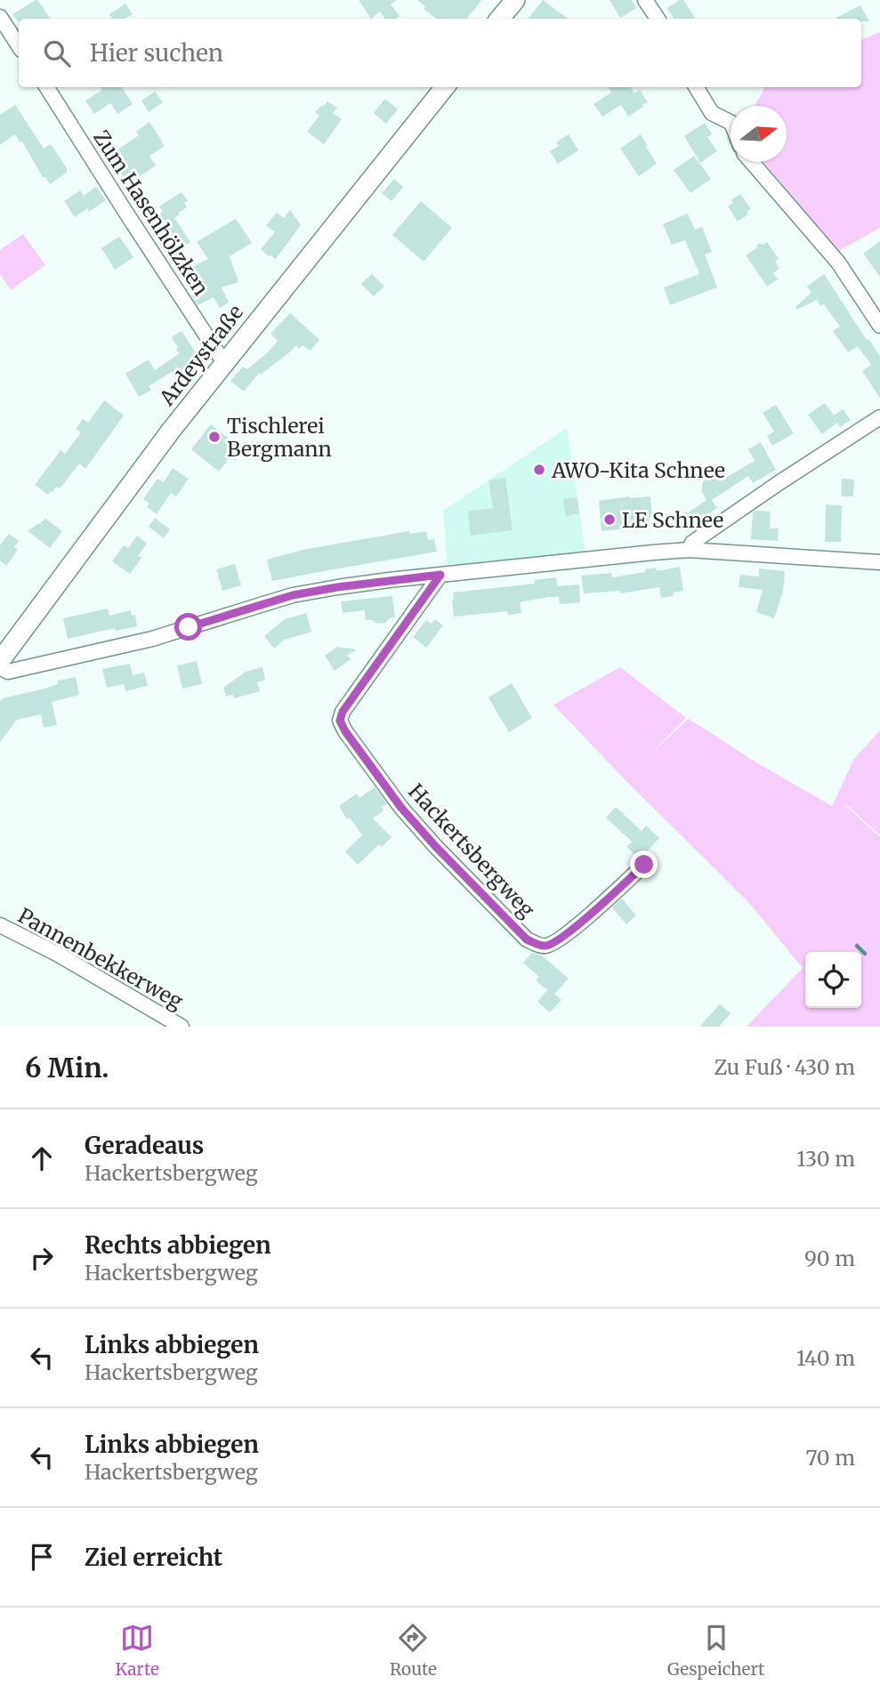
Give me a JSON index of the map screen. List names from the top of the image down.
{
  "streets": {
    "main road": ["Ardeystraße"],
    "street": ["Zum Hasenhölzken", "Hackertsbergweg", "Pannenbekkerweg"]
  },
  "crossings": [
    ["Zum Hasenhölzken", "Ardeystraße"]
  ],
  "places": ["Tischlerei Bergmann", "AWO-Kita Schnee", "LE Schnee"],
  "north": "right",
  "page": {
    "search": "Hier suchen",
    "heading": ["6 Min.", "Zu Fuß · 430 m"],
    "list": [
      ["Geradeaus", "Hackertsbergweg", "130 m"],
      ["Rechts abbiegen", "Hackertsbergweg", "90 m"],
      ["Links abbiegen", "Hackertsbergweg", "140 m"],
      ["Links abbiegen", "Hackertsbergweg", "70 m"],
      "Ziel erreicht"
    ],
    "nav": ["Karte", "Route", "Gespeichert"]
  }
}
